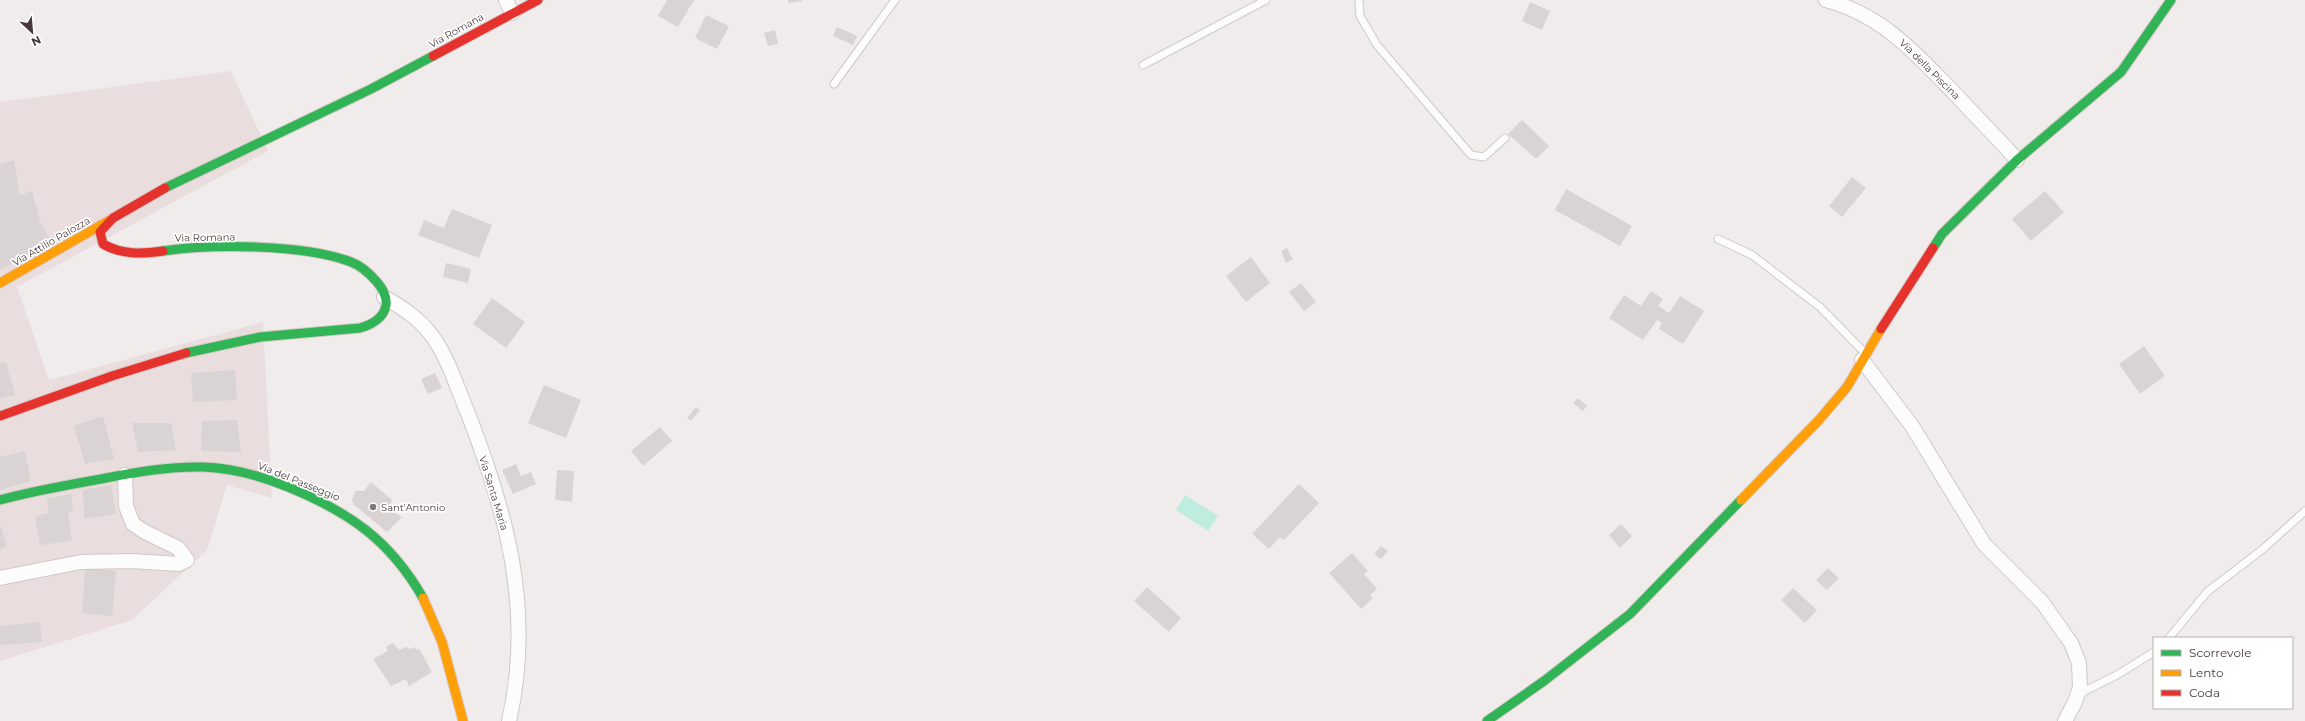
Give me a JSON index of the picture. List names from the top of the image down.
{
  "streets": {
    "street": [
      "Via Romana",
      "Via della Piscina",
      "Via Attilio Palozza",
      "Via del Passeggio",
      "Via Santa Maria"
    ]
  },
  "crossings": [
    ["Via Romana", "Via Attilio Palozza"],
    ["Via Romana", "Via Santa Maria"]
  ],
  "places": ["Sant'Antonio"],
  "legend": ["Scorrevole", "Lento", "Coda"],
  "north": "bottom right"
}
